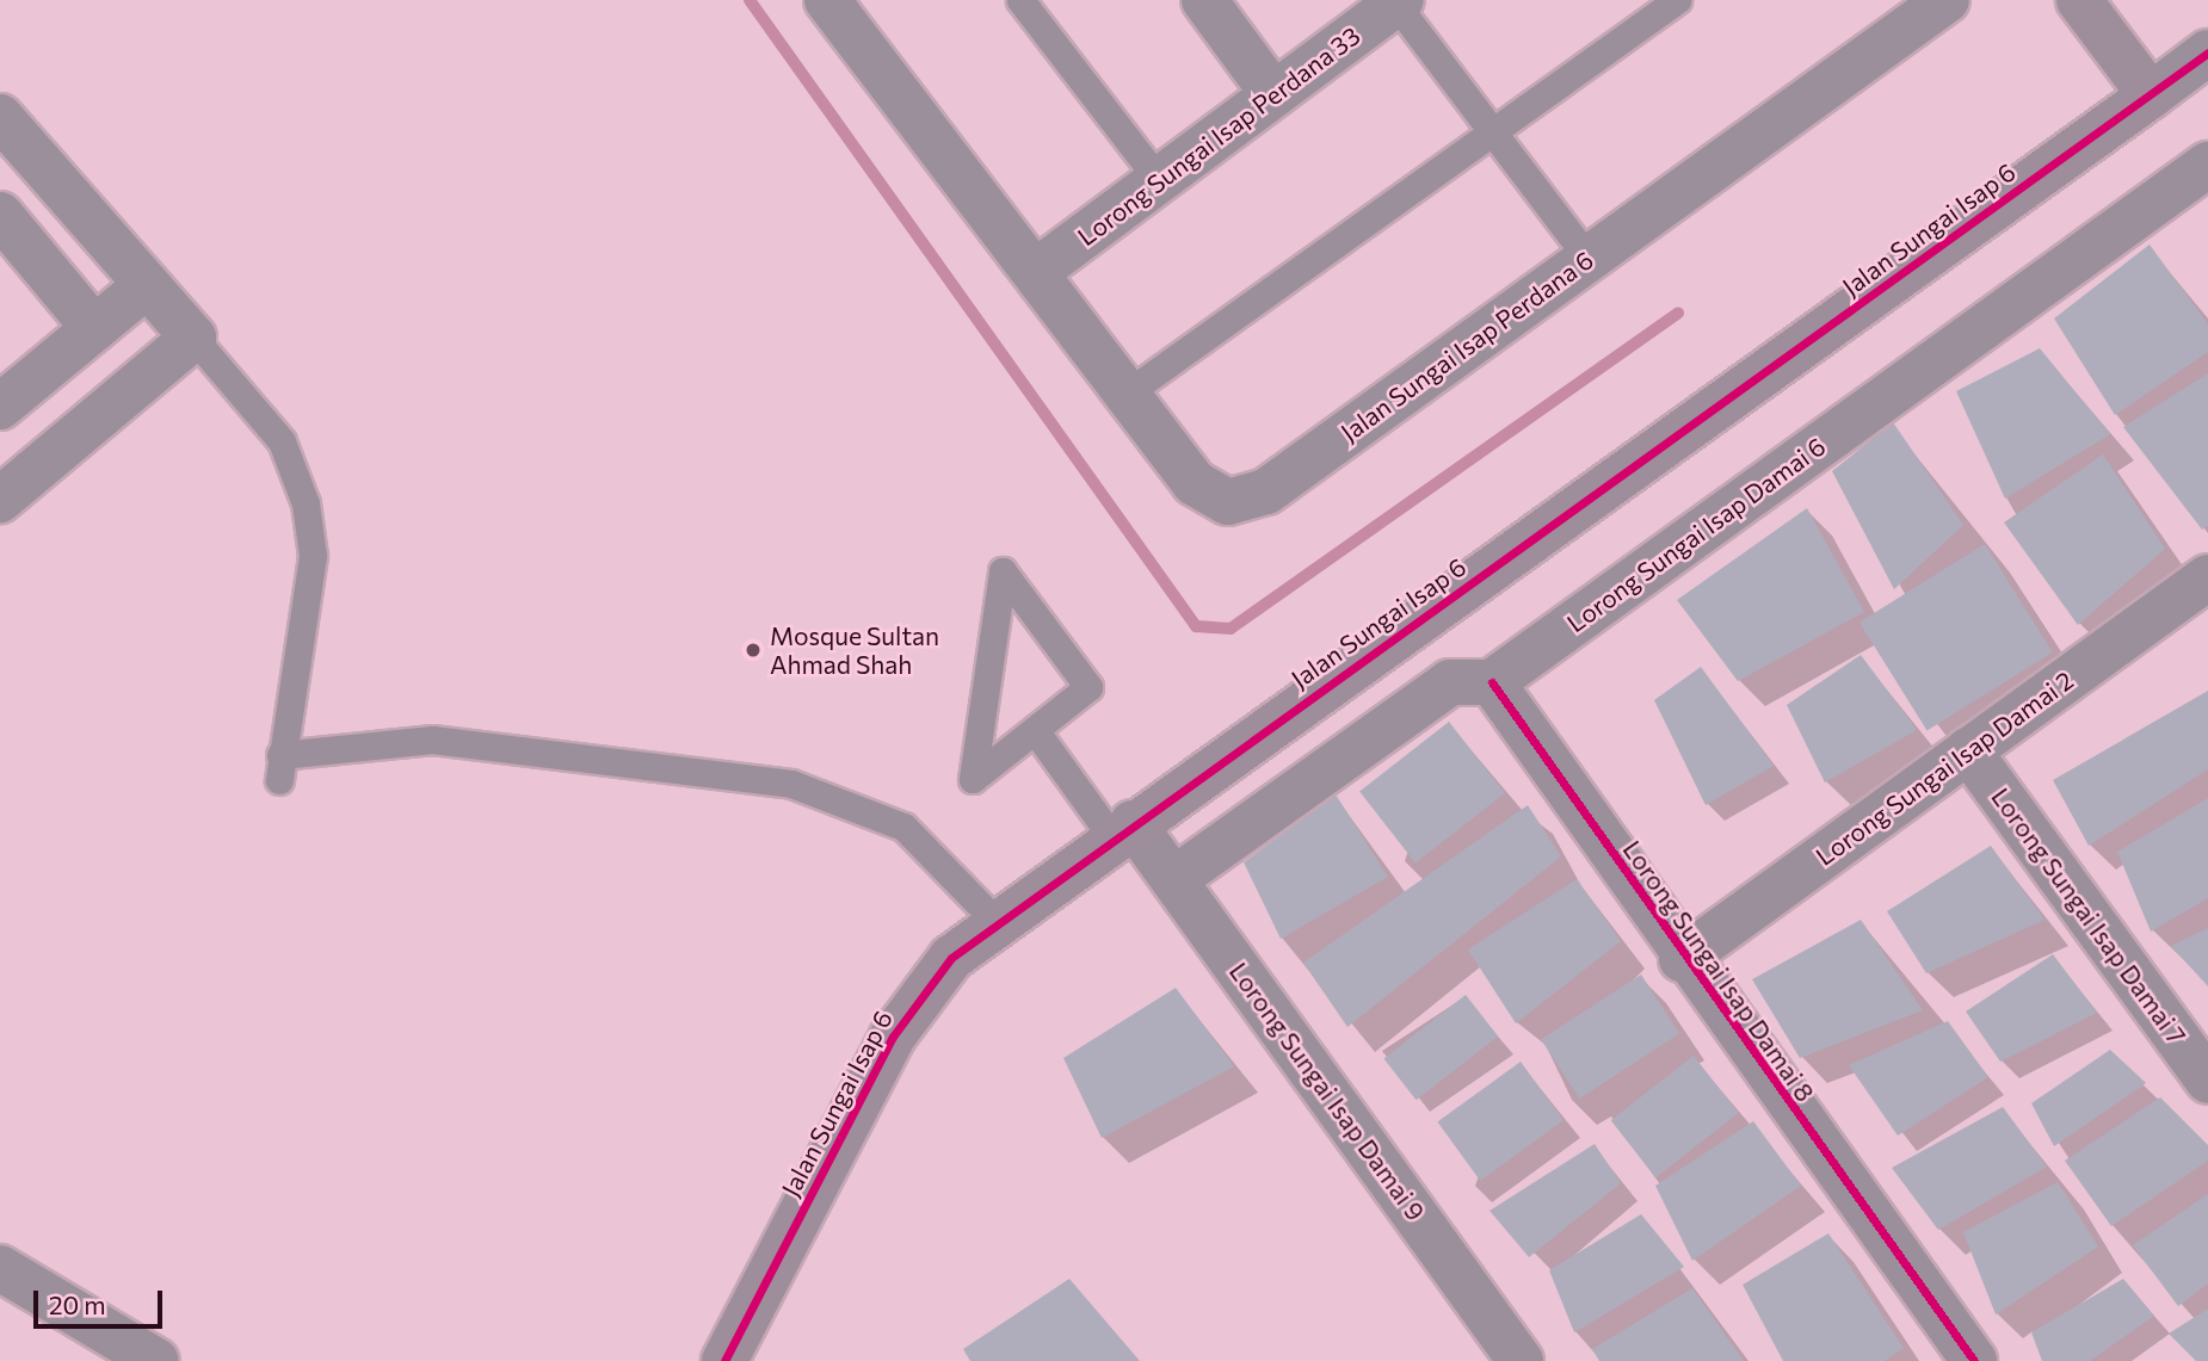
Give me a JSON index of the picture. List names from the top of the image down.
{
  "streets": {
    "street": [
      "Lorong Sungai Isap Perdana 33",
      "Jalan Sungai Isap 6",
      "Jalan Sungai Isap Perdana 6",
      "Lorong Sungai Isap Damai 6",
      "Lorong Sungai Isap Damai 2",
      "Lorong Sungai Isap Damai 7",
      "Lorong Sungai Isap Damai 8",
      "Lorong Sungai Isap Damai 9"
    ]
  },
  "crossings": [
    ["Lorong Sungai Isap Perdana 33", "Jalan Sungai Isap Perdana 6"],
    ["Jalan Sungai Isap 6", "Lorong Sungai Isap Damai 9"],
    ["Lorong Sungai Isap Damai 6", "Lorong Sungai Isap Damai 8"],
    ["Lorong Sungai Isap Damai 2", "Lorong Sungai Isap Damai 7"],
    ["Lorong Sungai Isap Damai 2", "Lorong Sungai Isap Damai 8"]
  ],
  "places": ["Mosque Sultan Ahmad Shah"],
  "scale_bar": "20 m"
}
